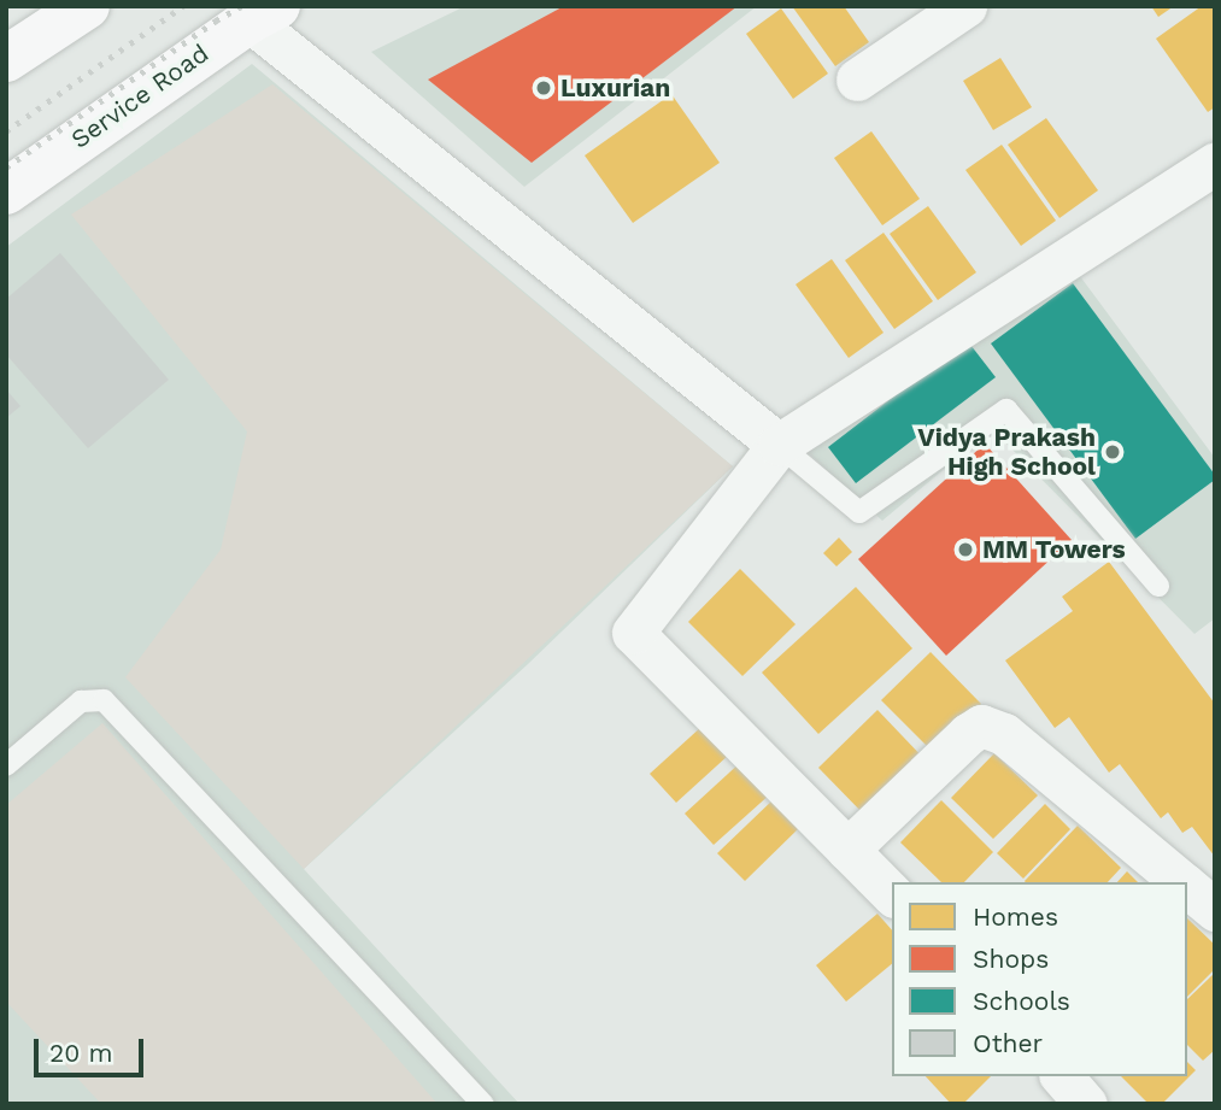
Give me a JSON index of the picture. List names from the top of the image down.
{
  "streets": {
    "main road": ["Service Road"]
  },
  "places": ["Luxurian", "Vidya Prakash High School", "MM Towers"],
  "legend": [
    "Homes",
    "Shops",
    "Schools",
    "Other"
  ],
  "scale_bar": "20 m"
}
